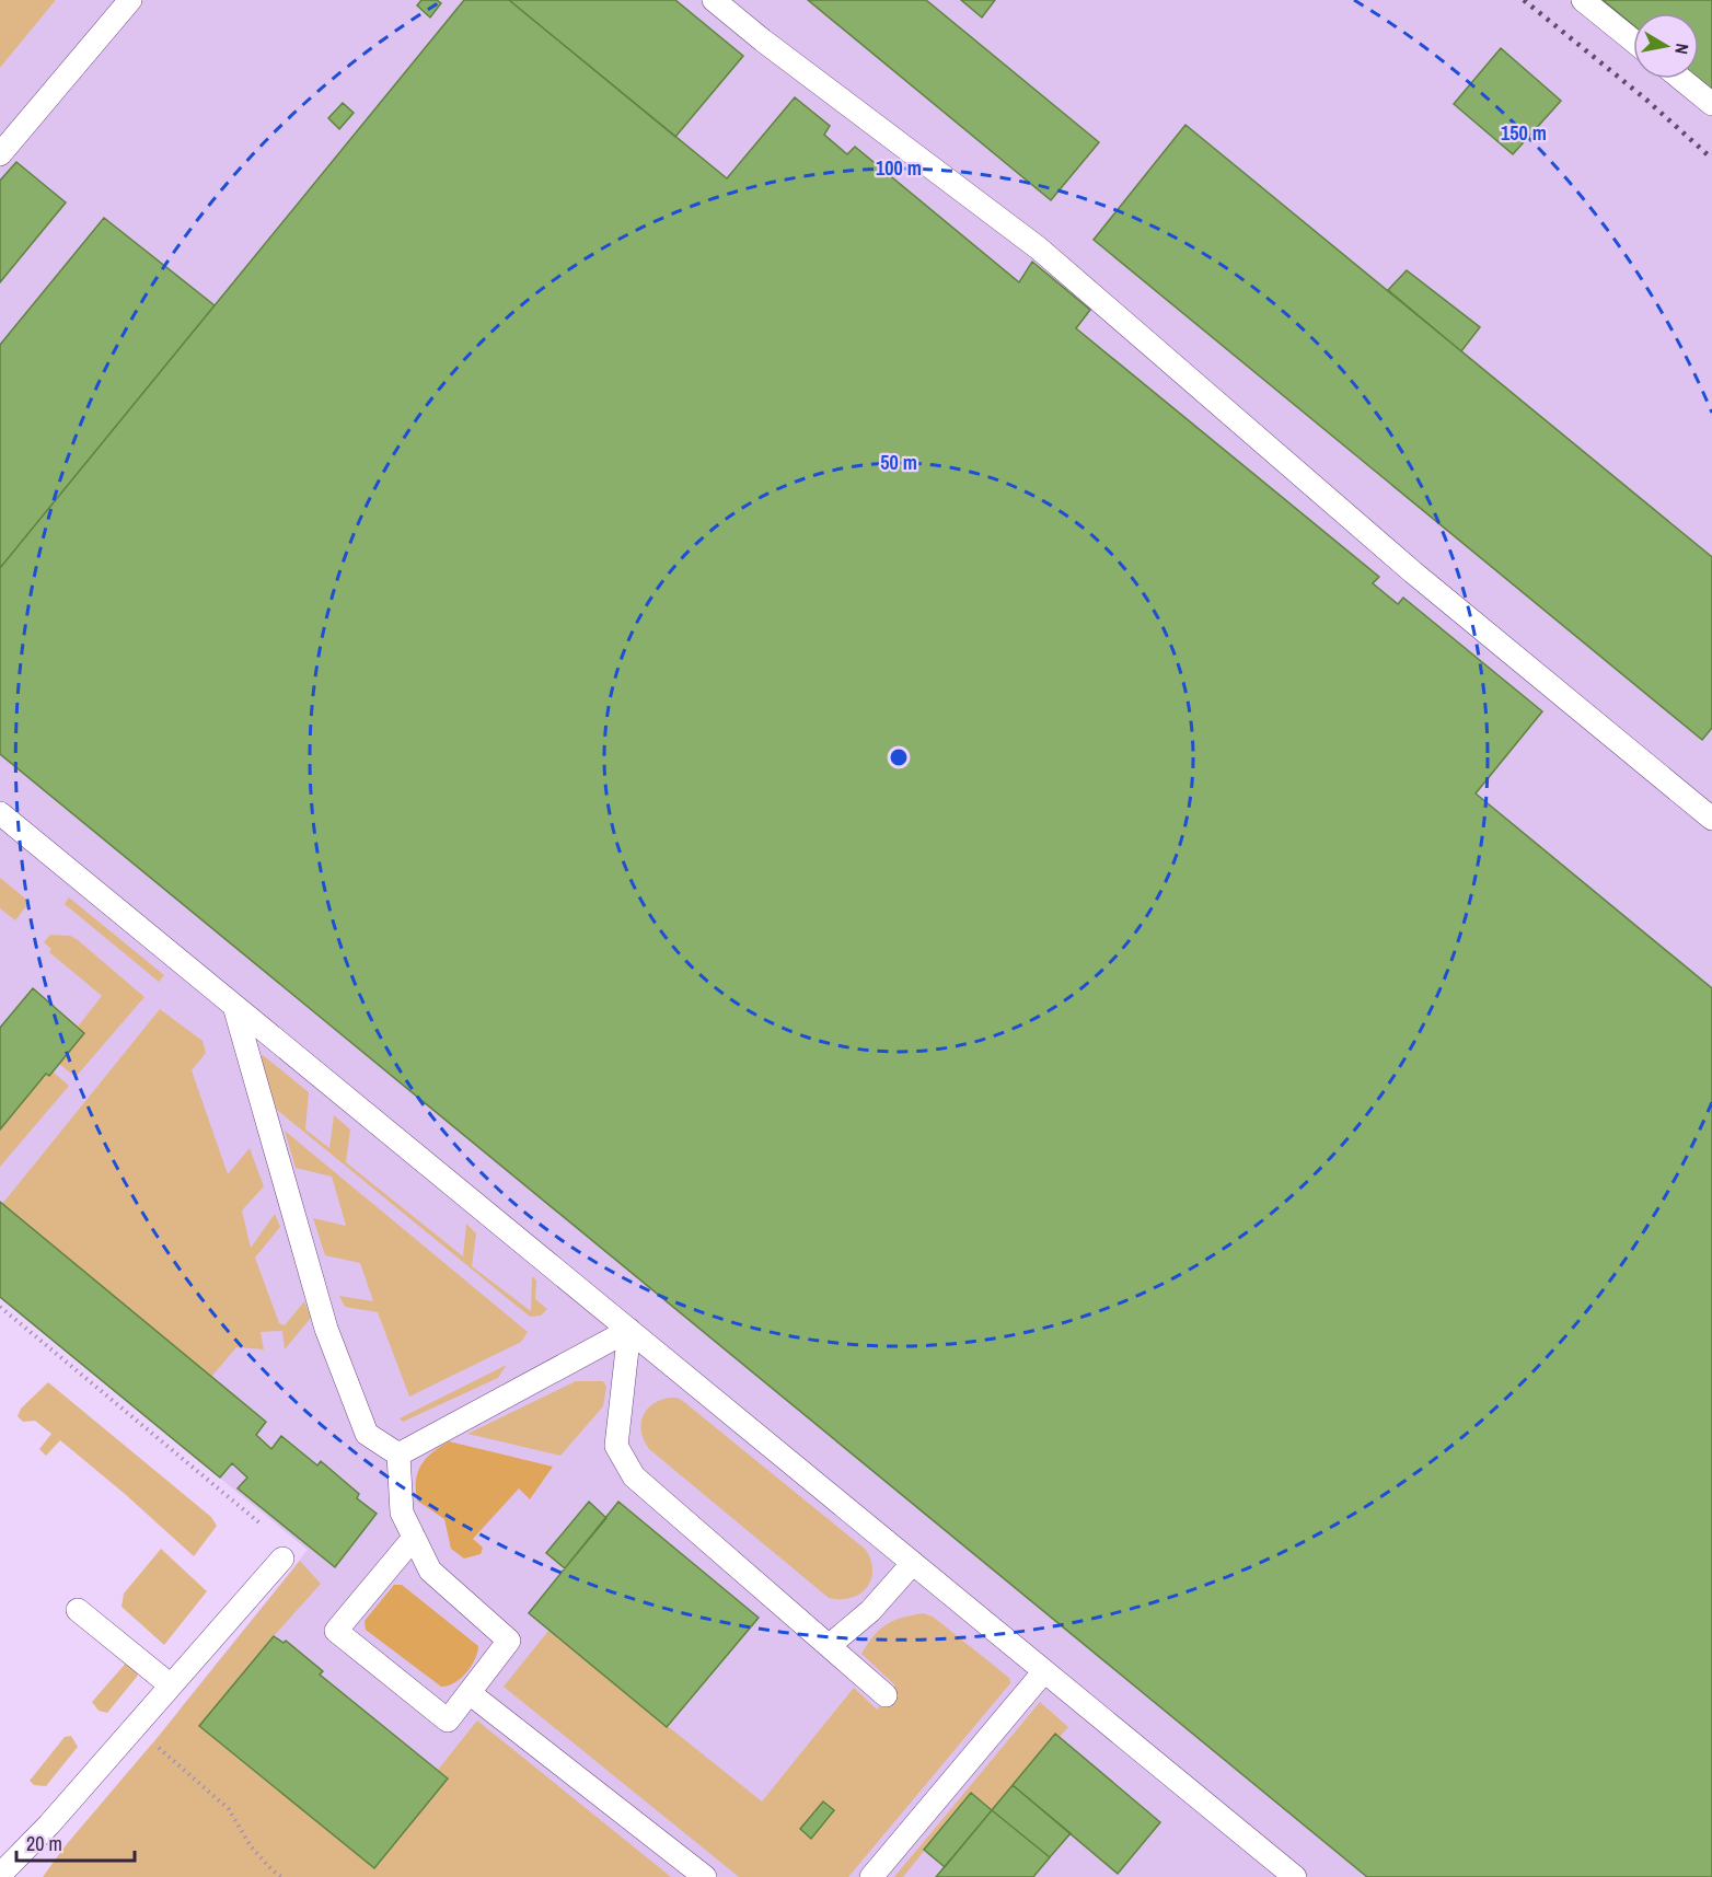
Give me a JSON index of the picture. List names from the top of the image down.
{
  "scale_bar": "20 m",
  "north": "right",
  "rings": ["150 m", "100 m", "50 m"]
}
